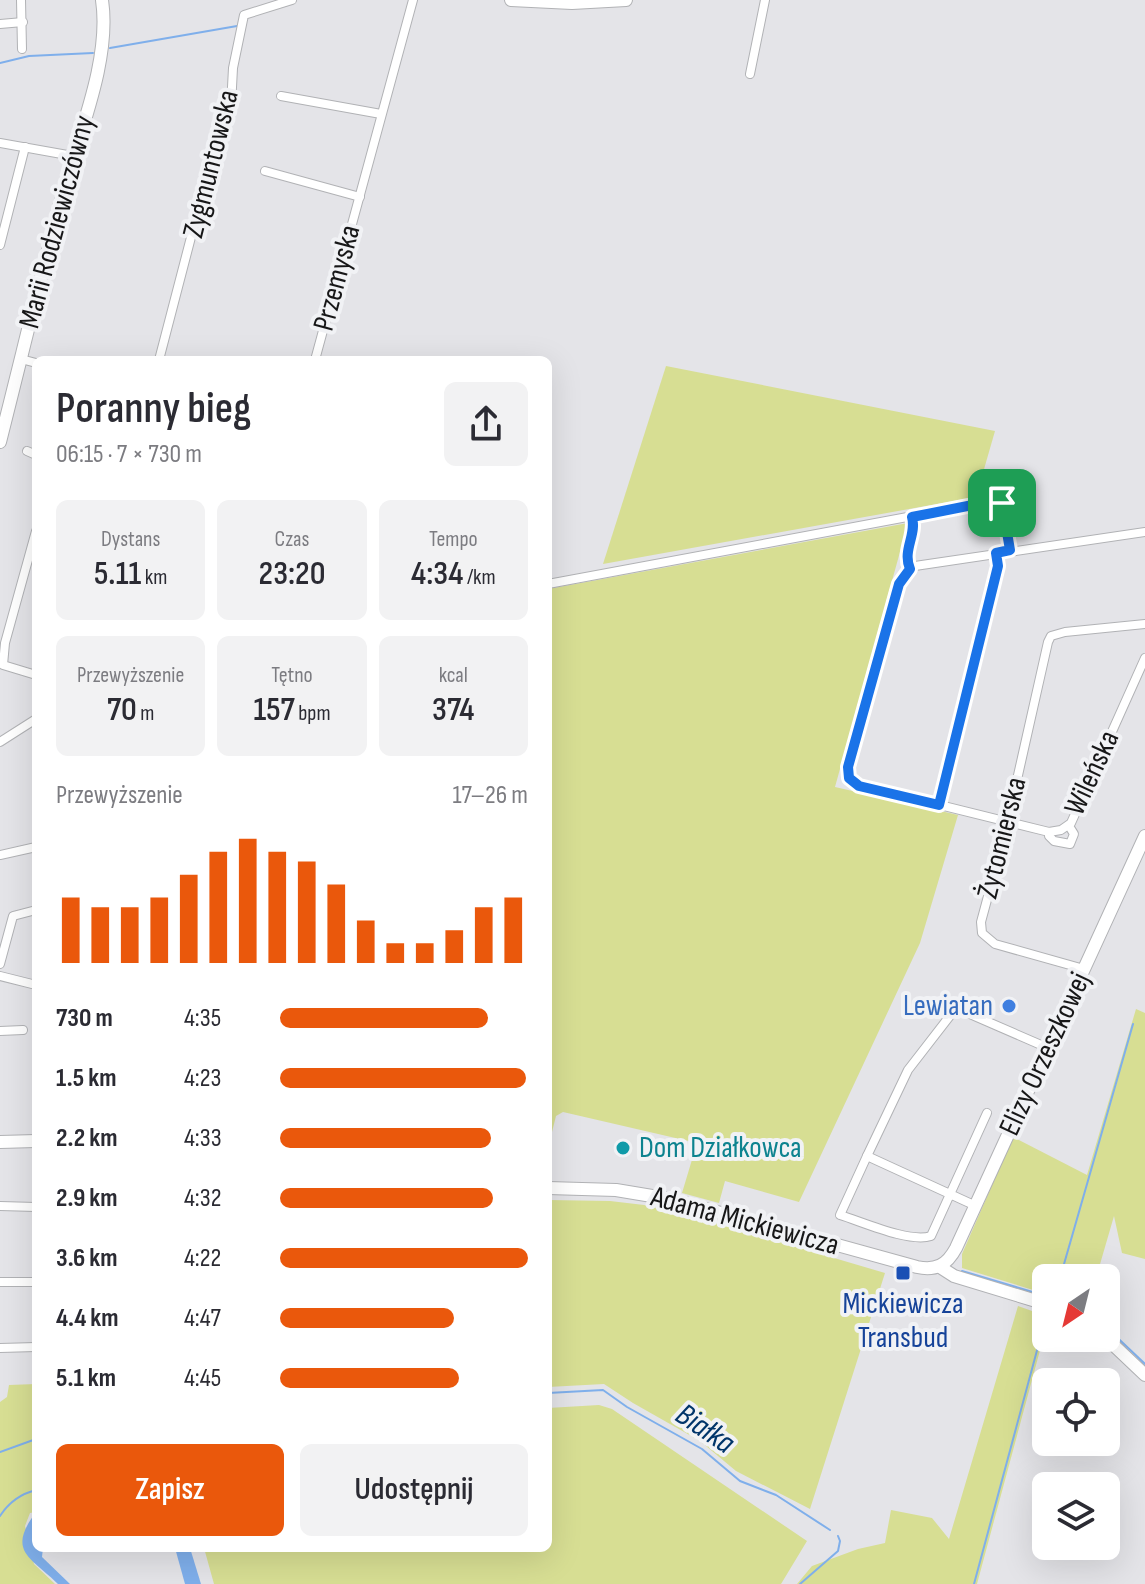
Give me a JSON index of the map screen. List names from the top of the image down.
{
  "streets": {
    "street": [
      "Zygmuntowska",
      "Marii Rodziewiczówny",
      "Przemyska",
      "Wileńska",
      "Żytomierska",
      "Elizy Orzeszkowej",
      "Adama Mickiewicza"
    ]
  },
  "crossings": [
    ["Żytomierska", "Elizy Orzeszkowej"],
    ["Elizy Orzeszkowej", "Adama Mickiewicza"]
  ],
  "water": ["Białka"],
  "places": {
    "other": ["Lewiatan", "Dom Działkowca"],
    "transit": ["Mickiewicza Transbud"]
  },
  "north": "bottom left",
  "page": {
    "heading": ["Poranny bieg", "06:15 · 7 × 730 m"],
    "stats": [
      ["Dystans", "5.11 km"],
      ["Czas", "23:20"],
      ["Tempo", "4:34 /km"],
      ["Przewyższenie", "70 m"],
      ["Tętno", "157 bpm"],
      ["kcal", "374"]
    ],
    "chart": ["Przewyższenie", "17–26 m"],
    "list": [
      {
        "name": "730 m",
        "note": "4:35"
      },
      {
        "name": "1.5 km",
        "note": "4:23"
      },
      {
        "name": "2.2 km",
        "note": "4:33"
      },
      {
        "name": "2.9 km",
        "note": "4:32"
      },
      {
        "name": "3.6 km",
        "note": "4:22"
      },
      {
        "name": "4.4 km",
        "note": "4:47"
      },
      {
        "name": "5.1 km",
        "note": "4:45"
      }
    ],
    "buttons": ["Zapisz", "Udostępnij"]
  }
}
